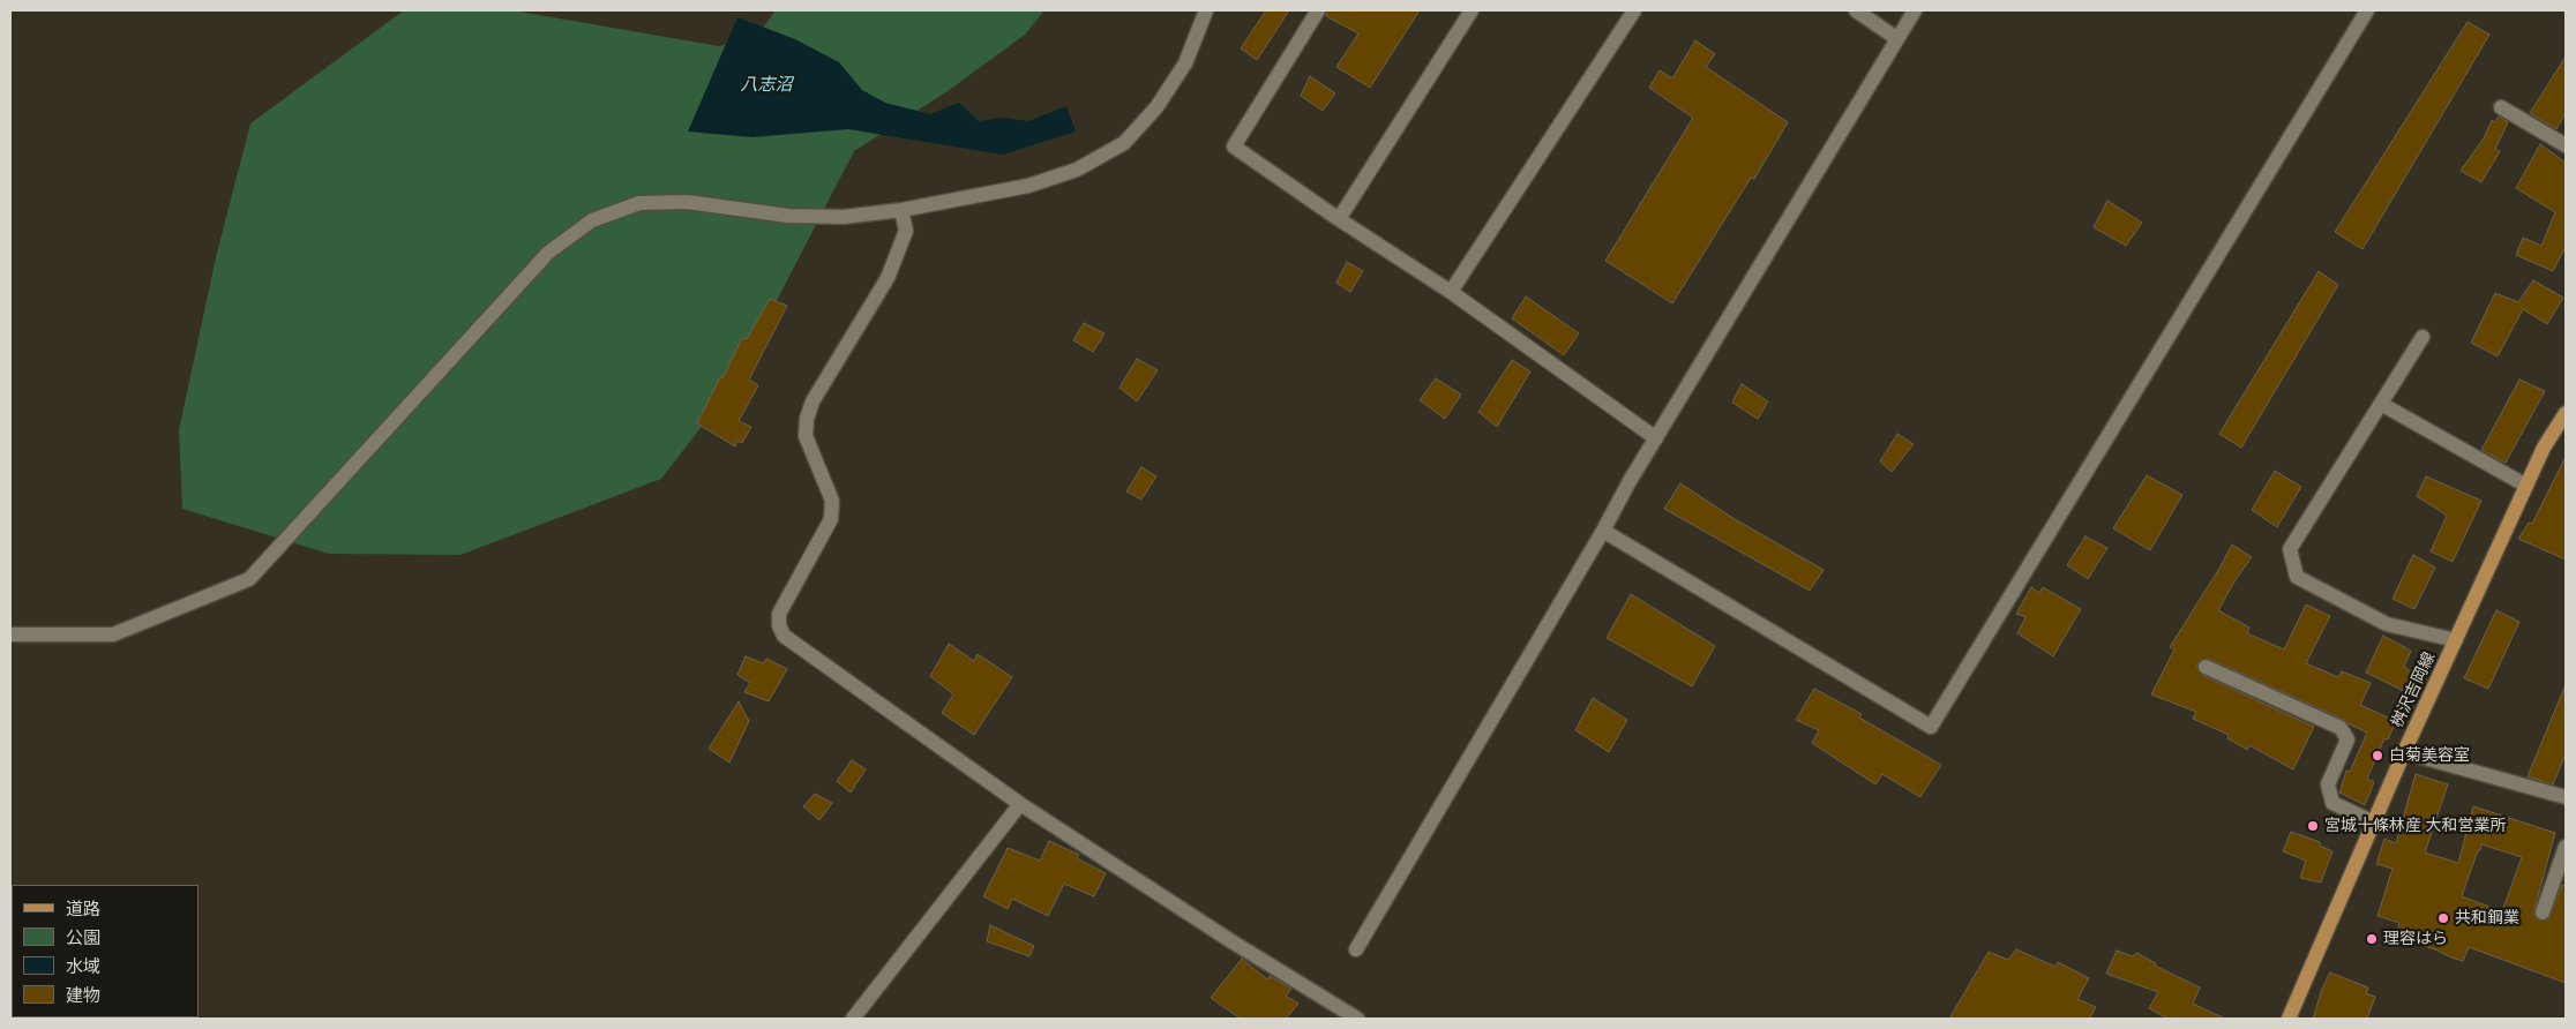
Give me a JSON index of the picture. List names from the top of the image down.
{
  "streets": {
    "main road": ["桝沢吉岡線"]
  },
  "water": ["八志沼"],
  "places": [
    "白菊美容室",
    "宮城十條林産 大和営業所",
    "共和鋼業",
    "理容はら"
  ],
  "legend": [
    "道路",
    "公園",
    "水域",
    "建物"
  ]
}
